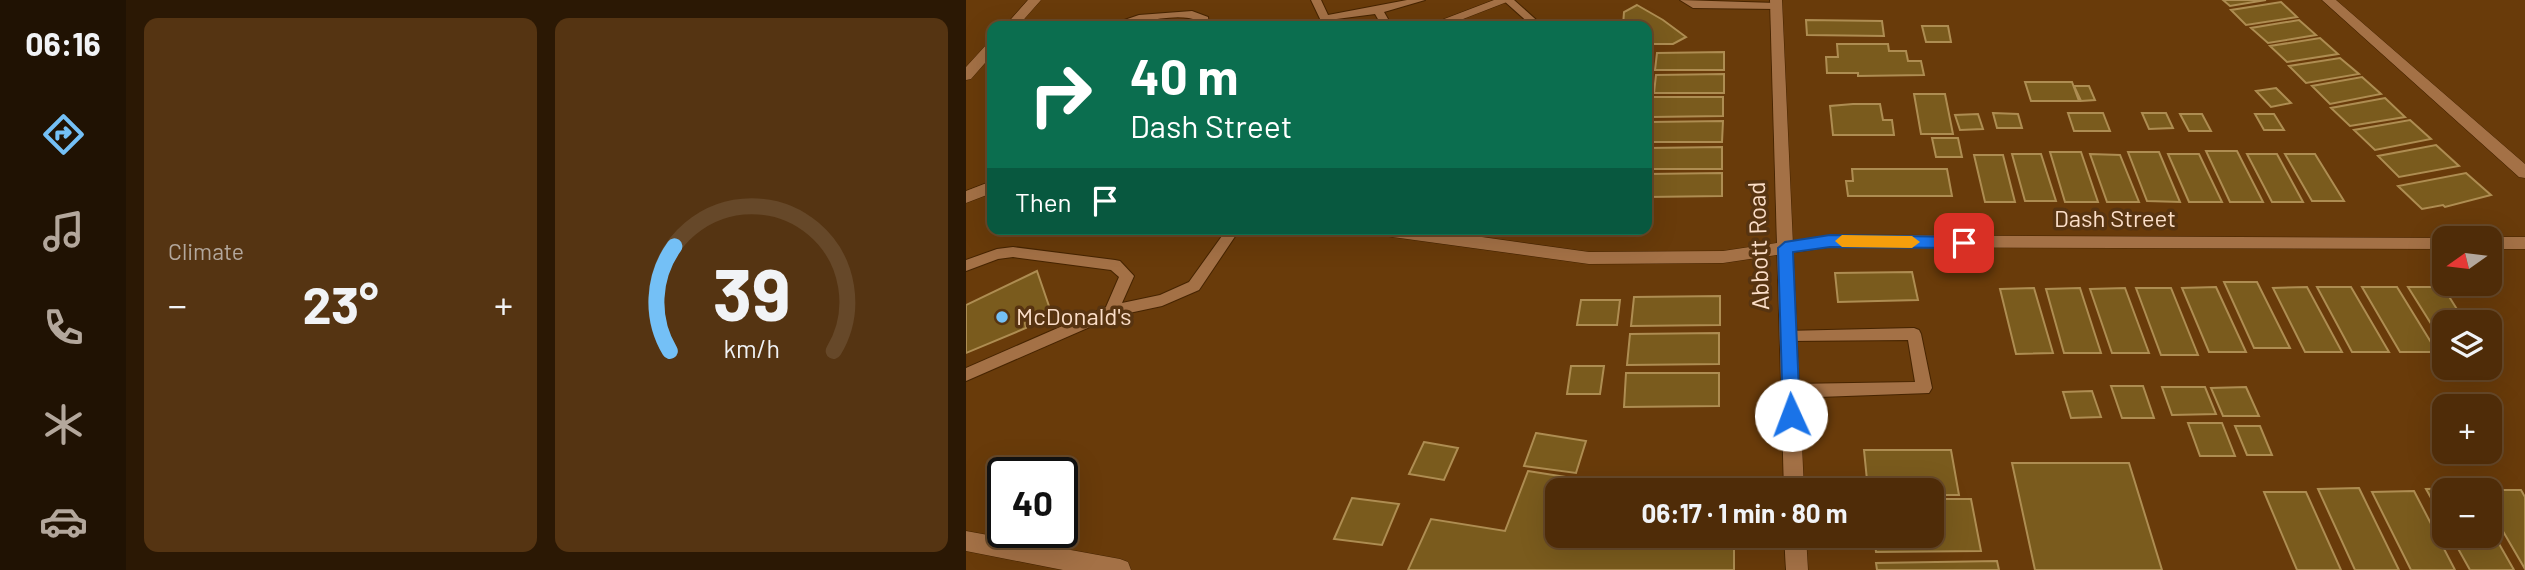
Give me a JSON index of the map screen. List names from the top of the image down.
{
  "streets": {
    "street": ["Dash Street", "Abbott Road"]
  },
  "crossings": [
    ["Dash Street", "Abbott Road"]
  ],
  "places": ["McDonald's"],
  "north": "left",
  "page": {
    "tabs": "06:16",
    "tile": "Climate",
    "turn": ["40 m", "Dash Street"],
    "then": "Then",
    "map_buttons": ["+", "−"],
    "heat": ["−", "23°", "+"],
    "limit": "40",
    "trip": "06:17 · 1 min · 80 m",
    "gauge": ["39", "km/h"]
  }
}
